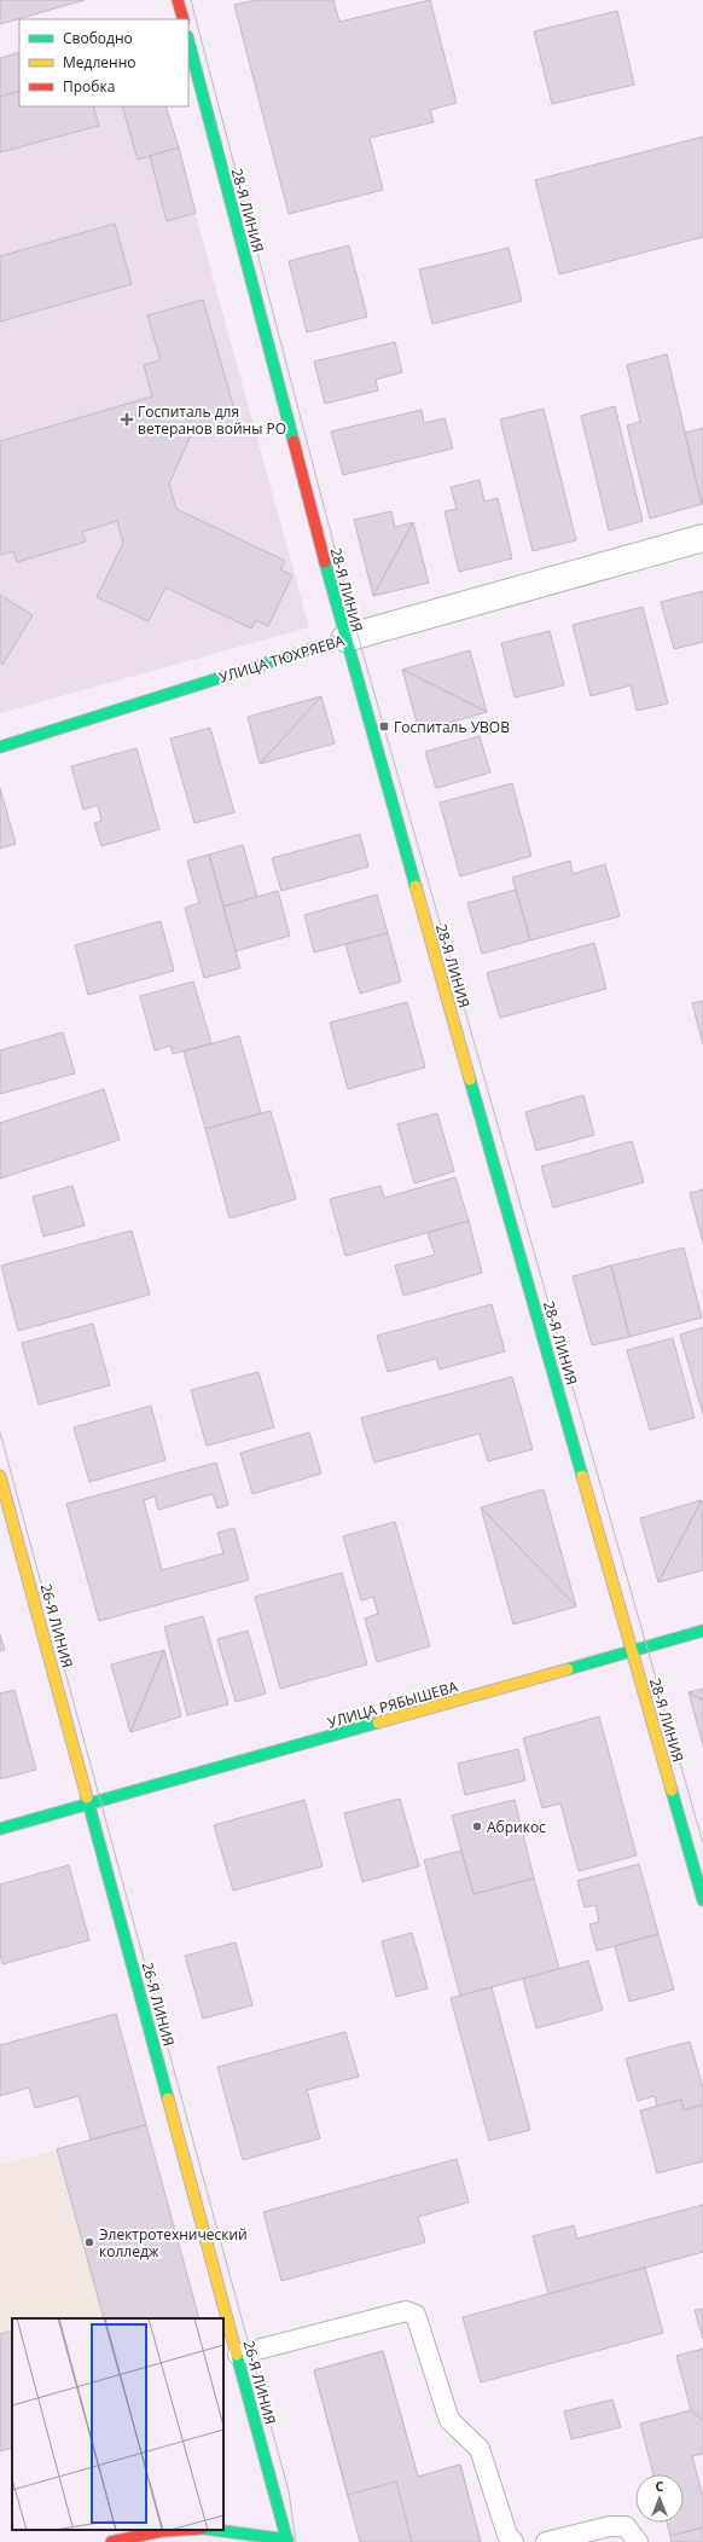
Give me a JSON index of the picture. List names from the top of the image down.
{
  "streets": {
    "street": [
      "28-Я ЛИНИЯ",
      "УЛИЦА ТЮХРЯЕВА",
      "26-Я ЛИНИЯ",
      "УЛИЦА РЯБЫШЕВА"
    ]
  },
  "crossings": [
    ["28-Я ЛИНИЯ", "УЛИЦА ТЮХРЯЕВА"],
    ["28-Я ЛИНИЯ", "УЛИЦА РЯБЫШЕВА"],
    ["26-Я ЛИНИЯ", "УЛИЦА РЯБЫШЕВА"]
  ],
  "places": {
    "health": ["Госпиталь для ветеранов войны РО"],
    "transit": ["Госпиталь УВОВ"],
    "other": ["Абрикос", "Электротехнический колледж"]
  },
  "legend": ["Свободно", "Медленно", "Пробка"],
  "north": "top"
}
